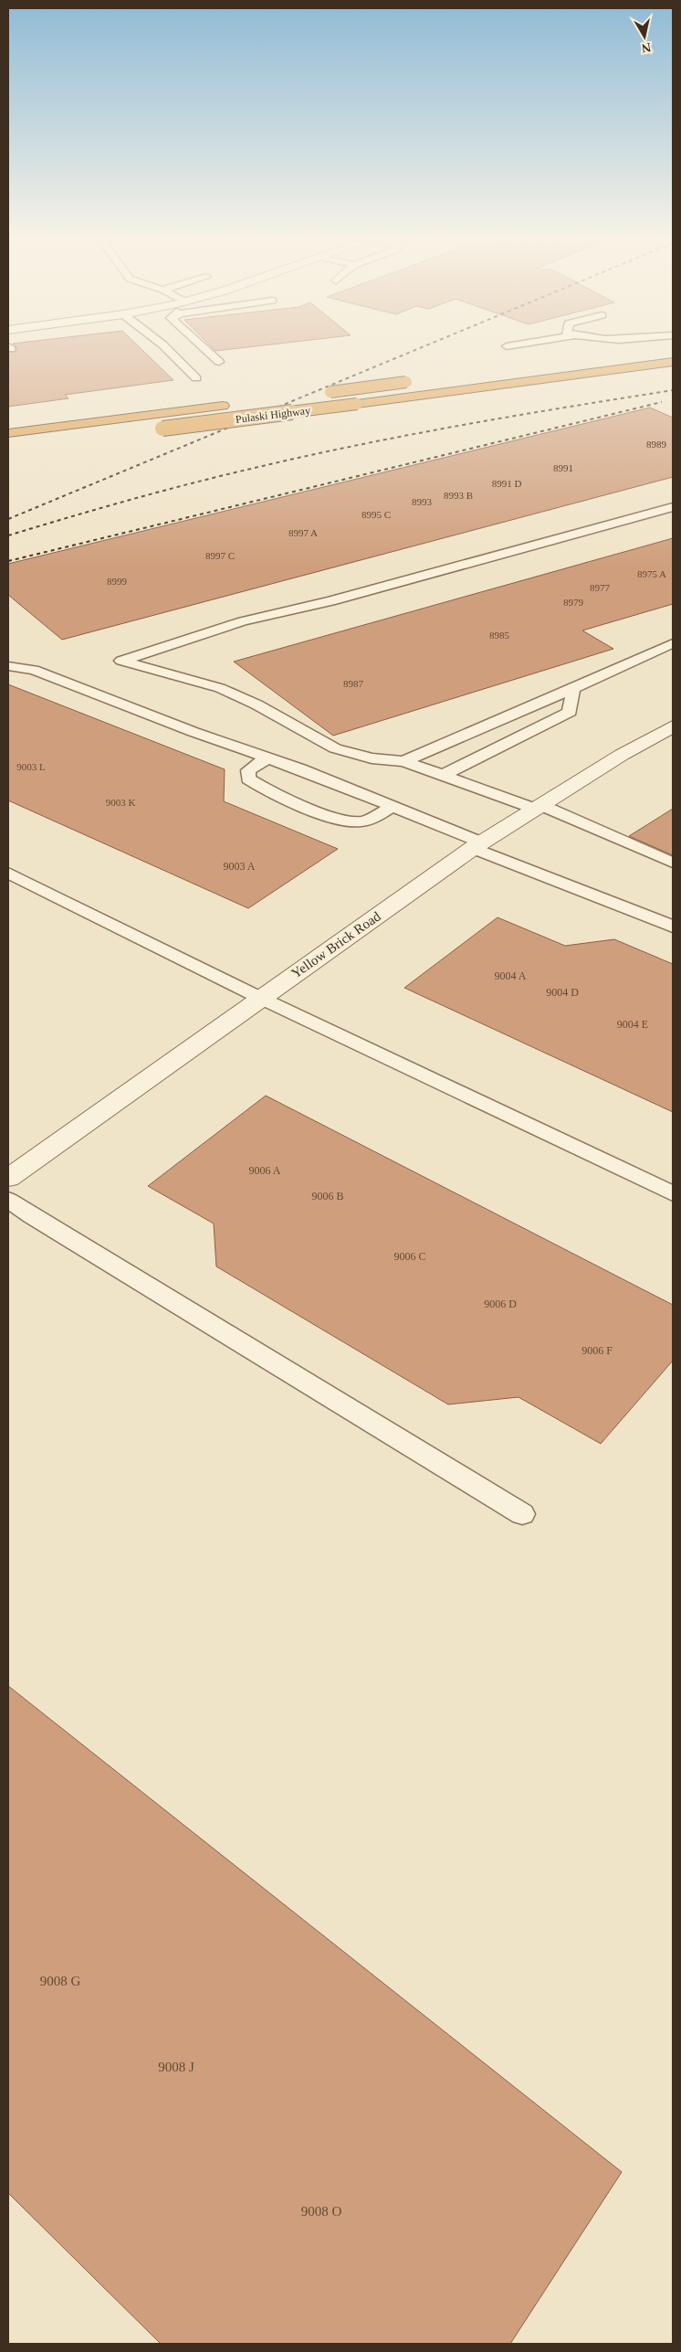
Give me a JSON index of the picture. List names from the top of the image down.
{
  "streets": {
    "highway": ["Pulaski Highway"],
    "street": ["Yellow Brick Road"]
  },
  "house_numbers": [
    "8989",
    "8991",
    "8991 D",
    "8993 B",
    "8993",
    "8995 C",
    "8997 A",
    "8997 C",
    "8975 A",
    "8999",
    "8977",
    "8979",
    "8985",
    "8987",
    "9003 L",
    "9003 K",
    "9003 A",
    "9004 A",
    "9004 D",
    "9004 E",
    "9006 A",
    "9006 B",
    "9006 C",
    "9006 D",
    "9006 F",
    "9008 G",
    "9008 J",
    "9008 O"
  ],
  "north": "bottom"
}
